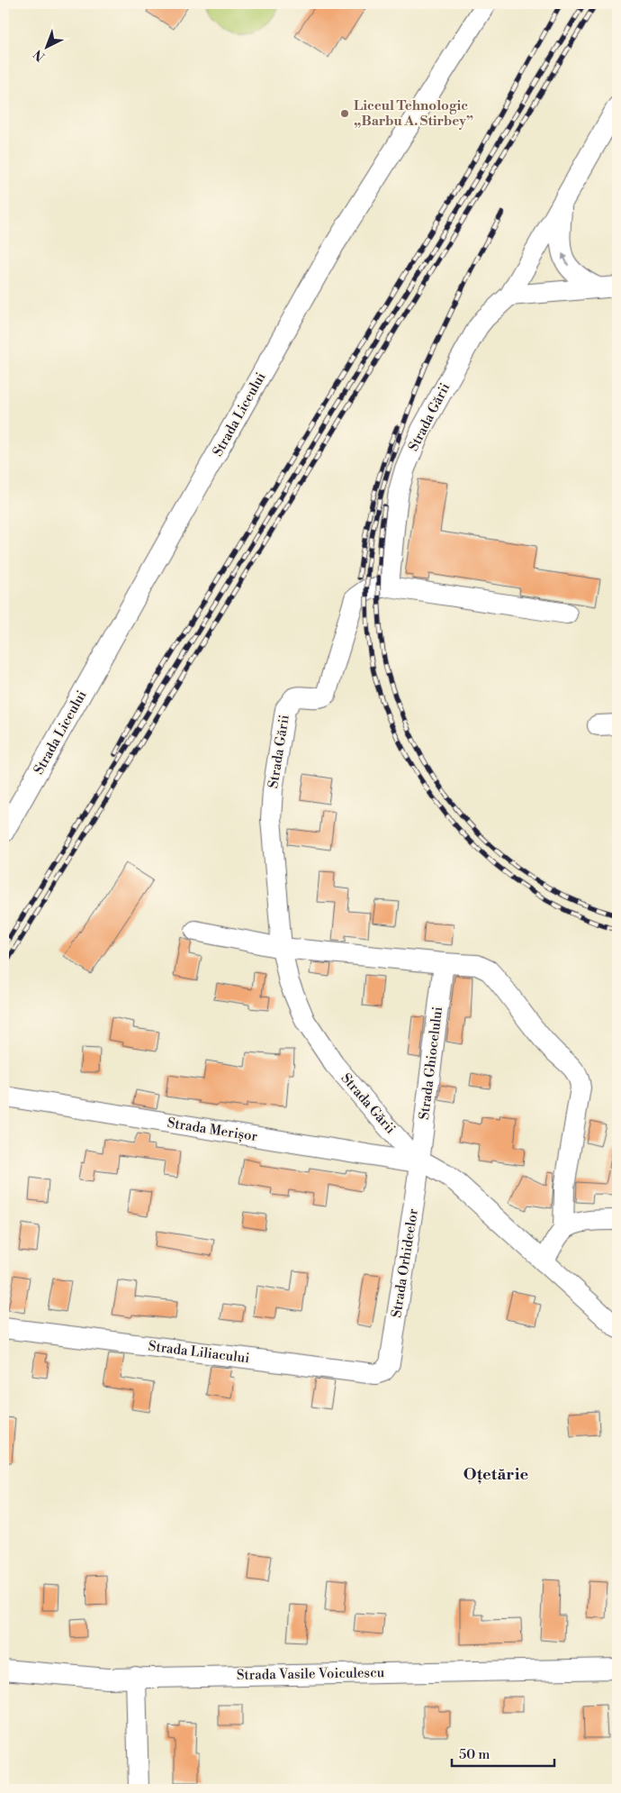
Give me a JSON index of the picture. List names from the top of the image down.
{
  "streets": {
    "street": [
      "Strada Liceului",
      "Strada Gării",
      "Strada Ghiocelului",
      "Strada Merișor",
      "Strada Orhideelor",
      "Strada Liliacului",
      "Strada Vasile Voiculescu"
    ]
  },
  "crossings": [
    ["Strada Gării", "Strada Ghiocelului"],
    ["Strada Gării", "Strada Merișor"],
    ["Strada Gării", "Strada Orhideelor"],
    ["Strada Ghiocelului", "Strada Merișor"],
    ["Strada Ghiocelului", "Strada Orhideelor"],
    ["Strada Merișor", "Strada Orhideelor"],
    ["Strada Orhideelor", "Strada Liliacului"]
  ],
  "districts": ["Oțetărie"],
  "places": ["Liceul Tehnologic „Barbu A. Stirbey”"],
  "scale_bar": "50 m",
  "north": "bottom left"
}
